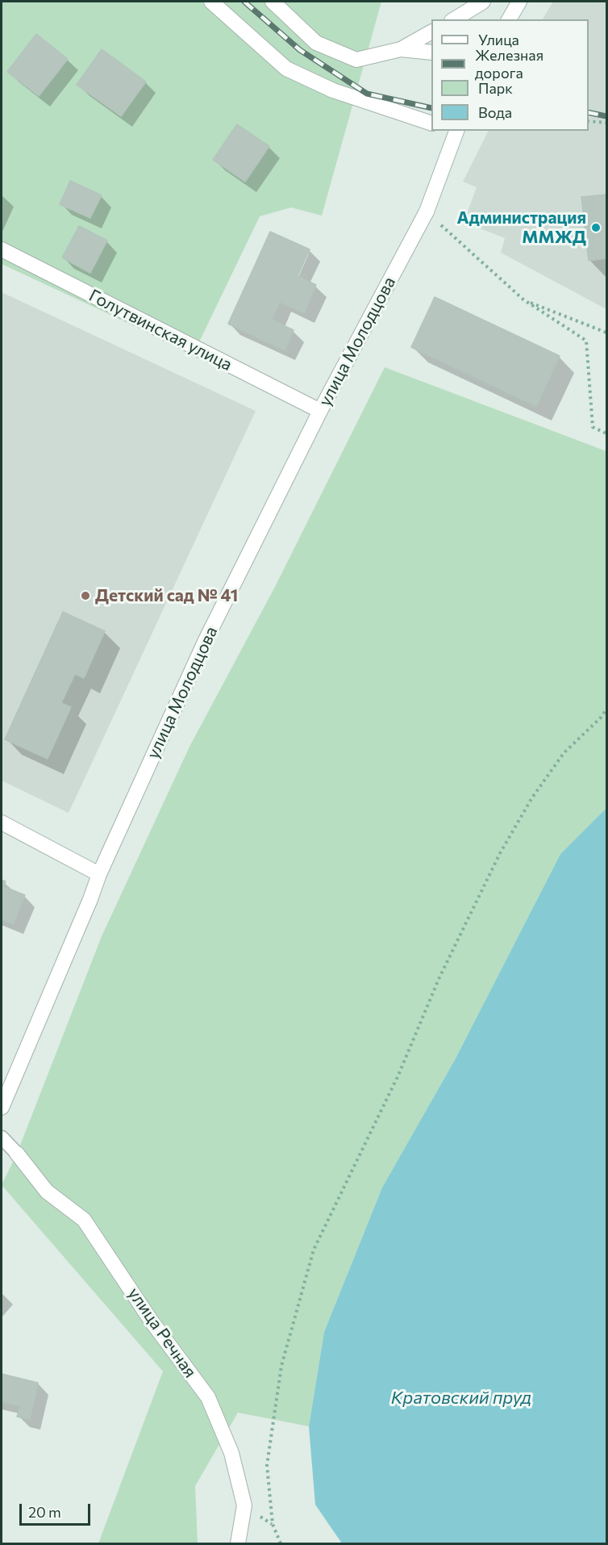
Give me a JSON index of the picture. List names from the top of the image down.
{
  "streets": {
    "street": ["Голутвинская улица", "улица Молодцова", "улица Речная"]
  },
  "crossings": [
    ["Голутвинская улица", "улица Молодцова"]
  ],
  "water": ["Кратовский пруд"],
  "places": ["Администрация ММЖД", "Детский сад № 41"],
  "legend": [
    "Улица",
    "Железная дорога",
    "Парк",
    "Вода"
  ],
  "scale_bar": "20 m"
}
